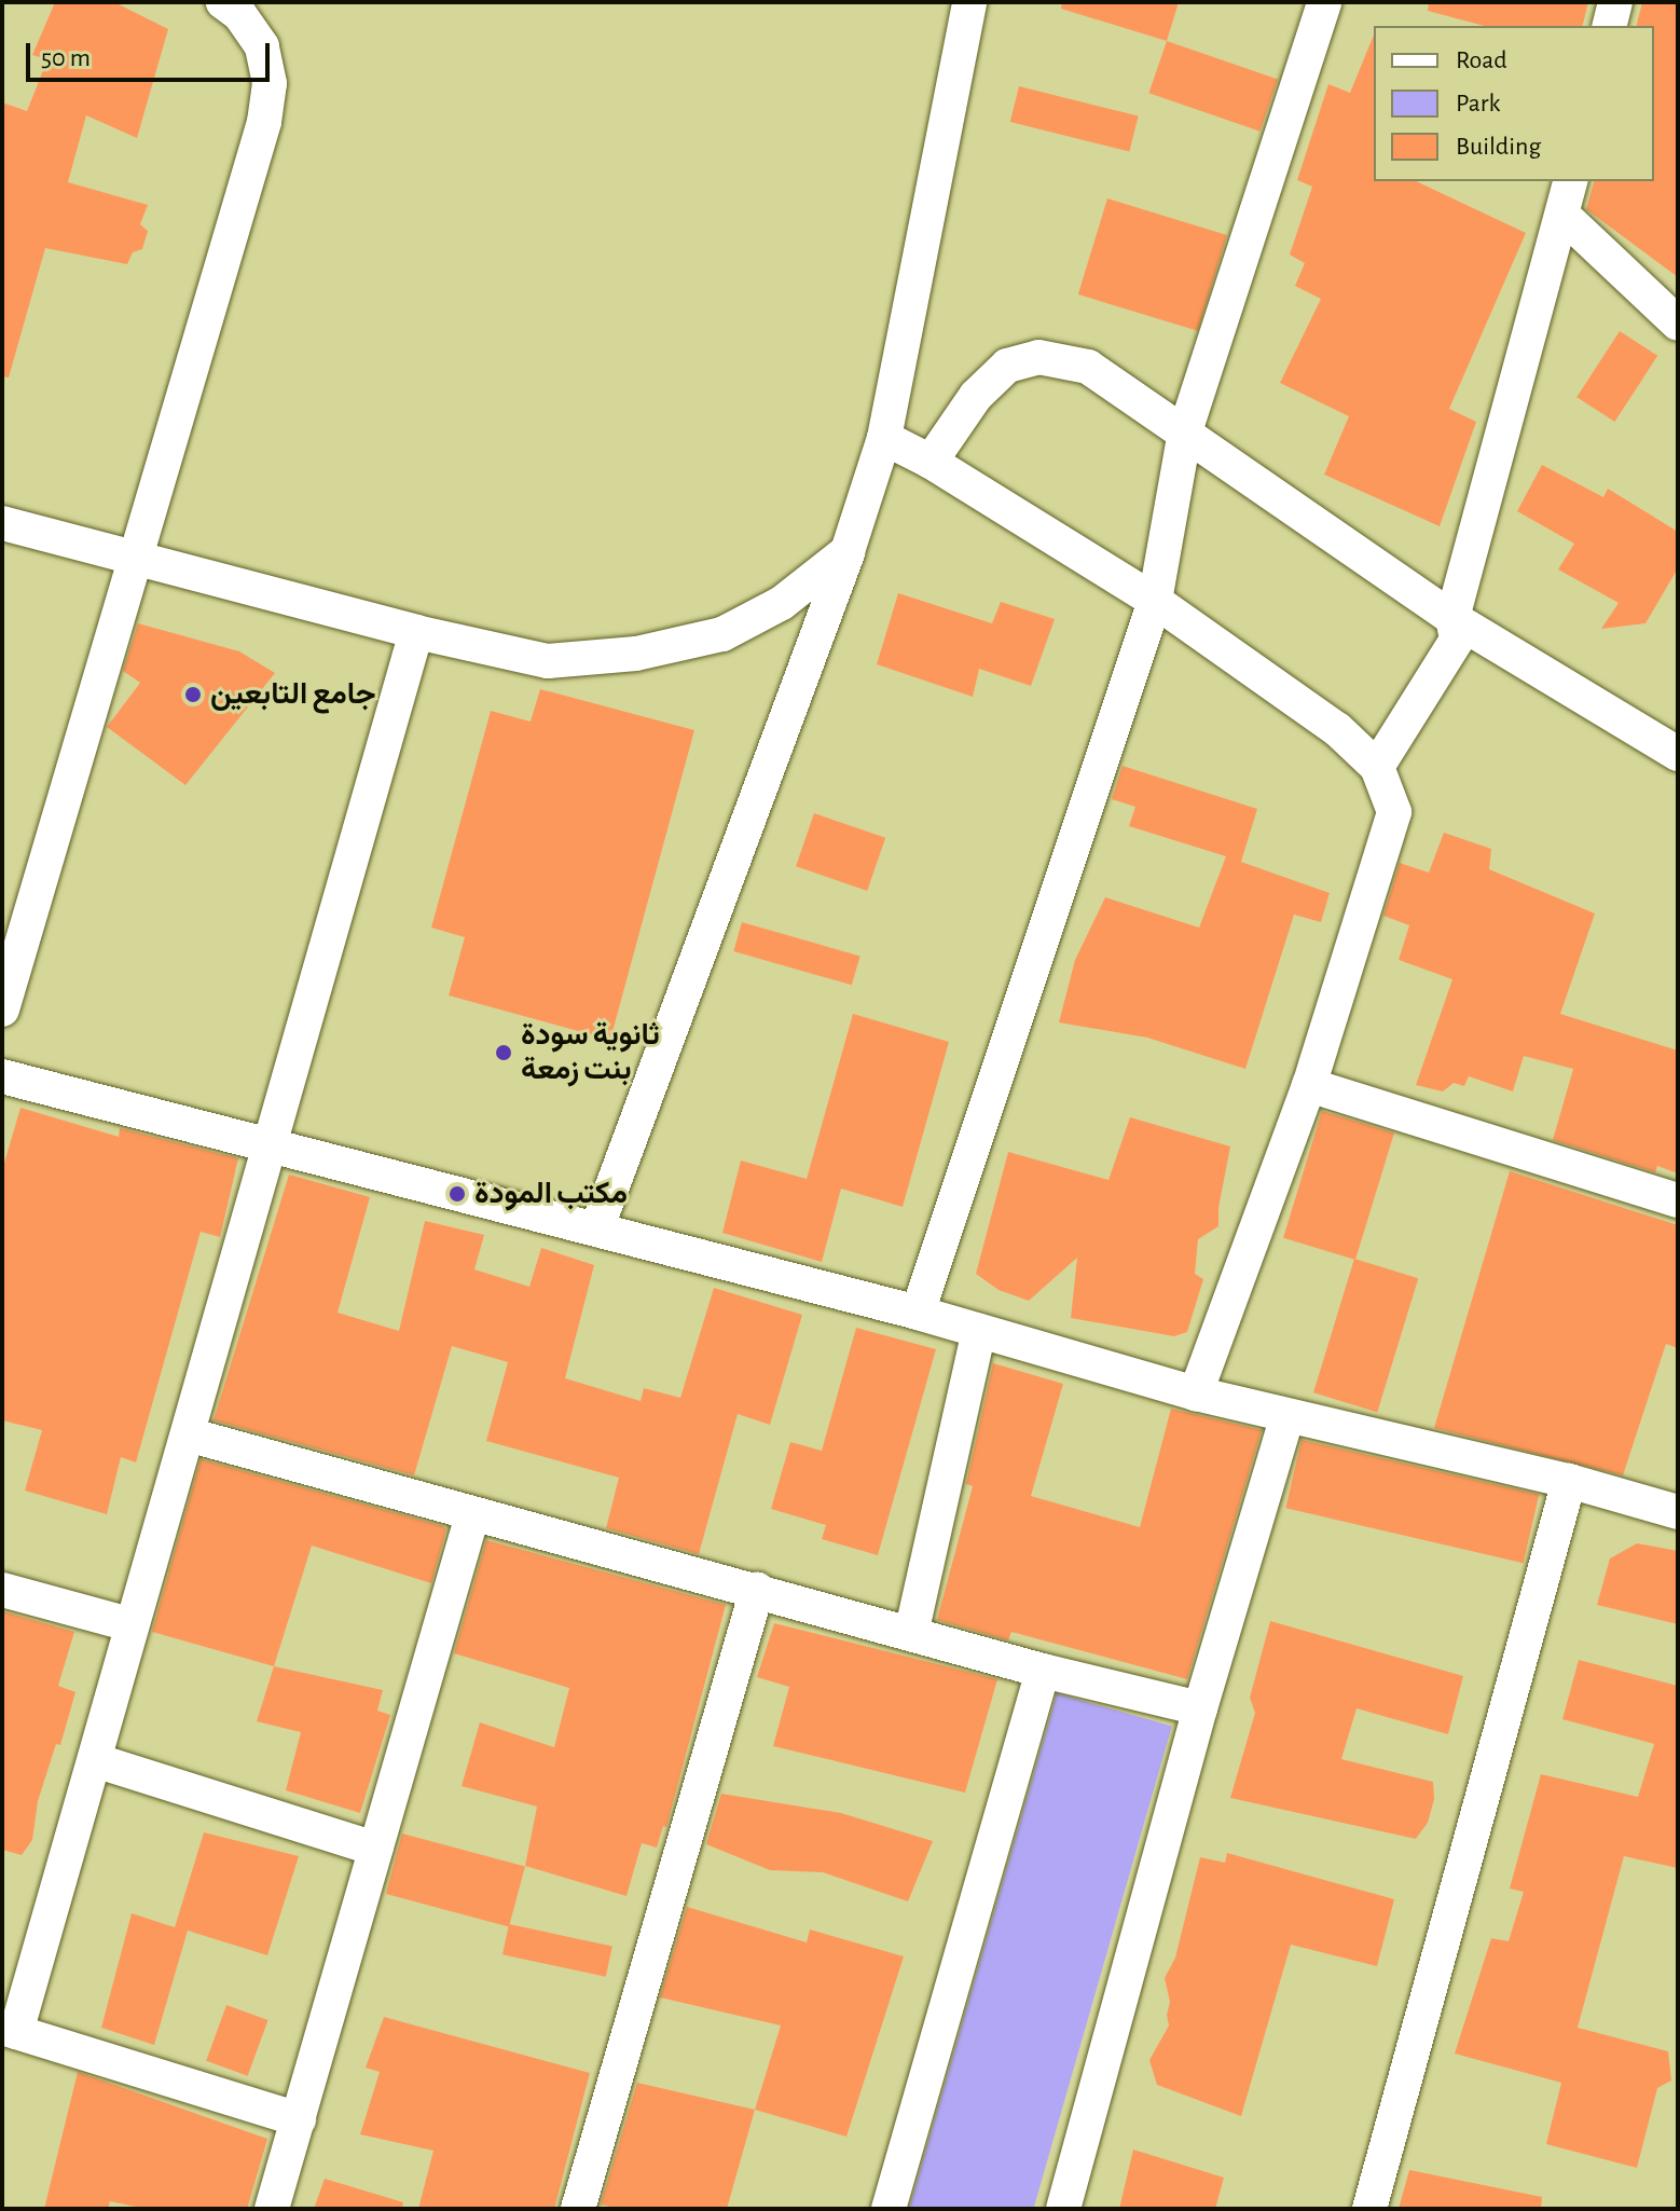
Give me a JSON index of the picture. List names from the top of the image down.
{
  "places": ["جامع التابعين", "ثانوية سودة بنت زمعة", "مكتب المودة"],
  "legend": ["Road", "Park", "Building"],
  "scale_bar": "50 m"
}
